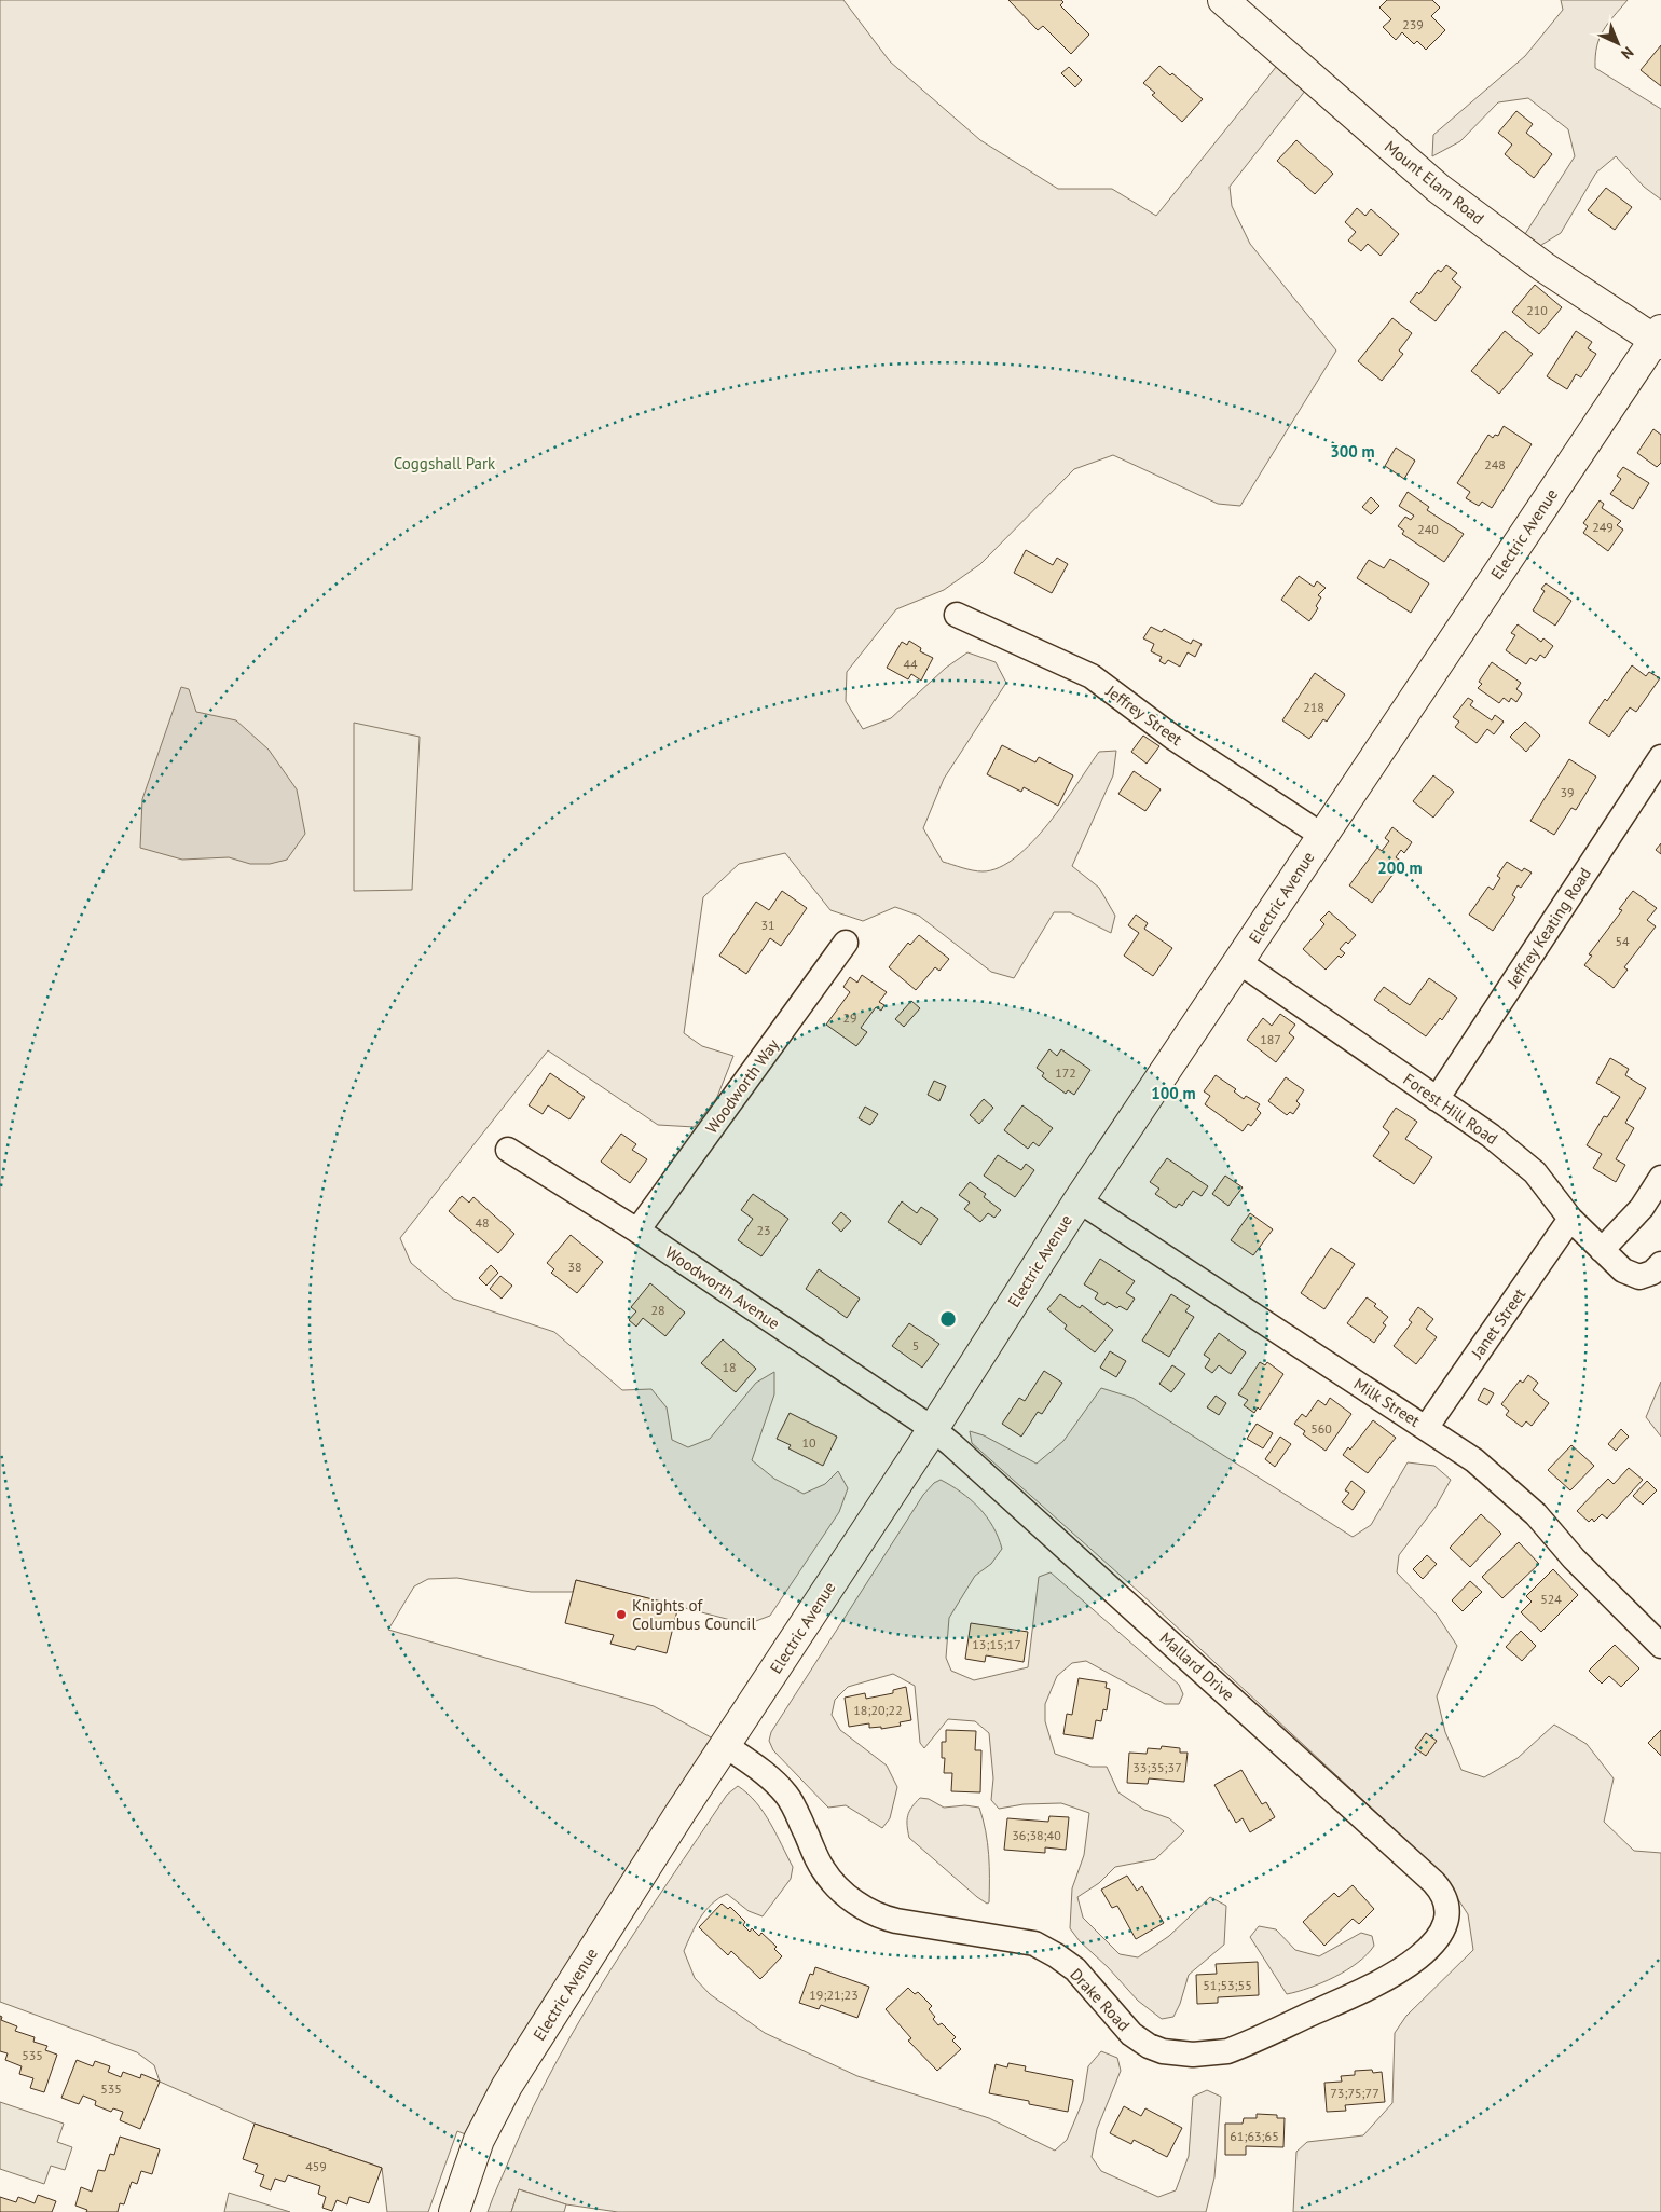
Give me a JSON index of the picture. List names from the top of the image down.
{
  "streets": {
    "main road": ["Mount Elam Road", "Electric Avenue"],
    "street": [
      "Jeffrey Street",
      "Jeffrey Keating Road",
      "Woodworth Way",
      "Forest Hill Road",
      "Woodworth Avenue",
      "Janet Street",
      "Milk Street",
      "Mallard Drive",
      "Drake Road"
    ]
  },
  "crossings": [
    ["Mount Elam Road", "Electric Avenue"],
    ["Electric Avenue", "Jeffrey Street"],
    ["Electric Avenue", "Forest Hill Road"],
    ["Electric Avenue", "Woodworth Avenue"],
    ["Electric Avenue", "Milk Street"],
    ["Electric Avenue", "Mallard Drive"],
    ["Electric Avenue", "Drake Road"],
    ["Jeffrey Keating Road", "Forest Hill Road"],
    ["Woodworth Way", "Woodworth Avenue"],
    ["Forest Hill Road", "Janet Street"],
    ["Woodworth Avenue", "Mallard Drive"],
    ["Janet Street", "Milk Street"],
    ["Mallard Drive", "Drake Road"]
  ],
  "parks": ["Coggshall Park"],
  "places": ["Knights of Columbus Council"],
  "house_numbers": [
    "239",
    "210",
    "248",
    "249",
    "240",
    "44",
    "218",
    "39",
    "31",
    "54",
    "29",
    "187",
    "172",
    "48",
    "23",
    "38",
    "28",
    "5",
    "18",
    "560",
    "10",
    "524",
    "13;15;17",
    "18;20;22",
    "33;35;37",
    "36;38;40",
    "51;53;55",
    "19;21;23",
    "535",
    "535",
    "73;75;77",
    "61;63;65",
    "459"
  ],
  "north": "bottom right",
  "rings": ["300 m", "200 m", "100 m"]
}
